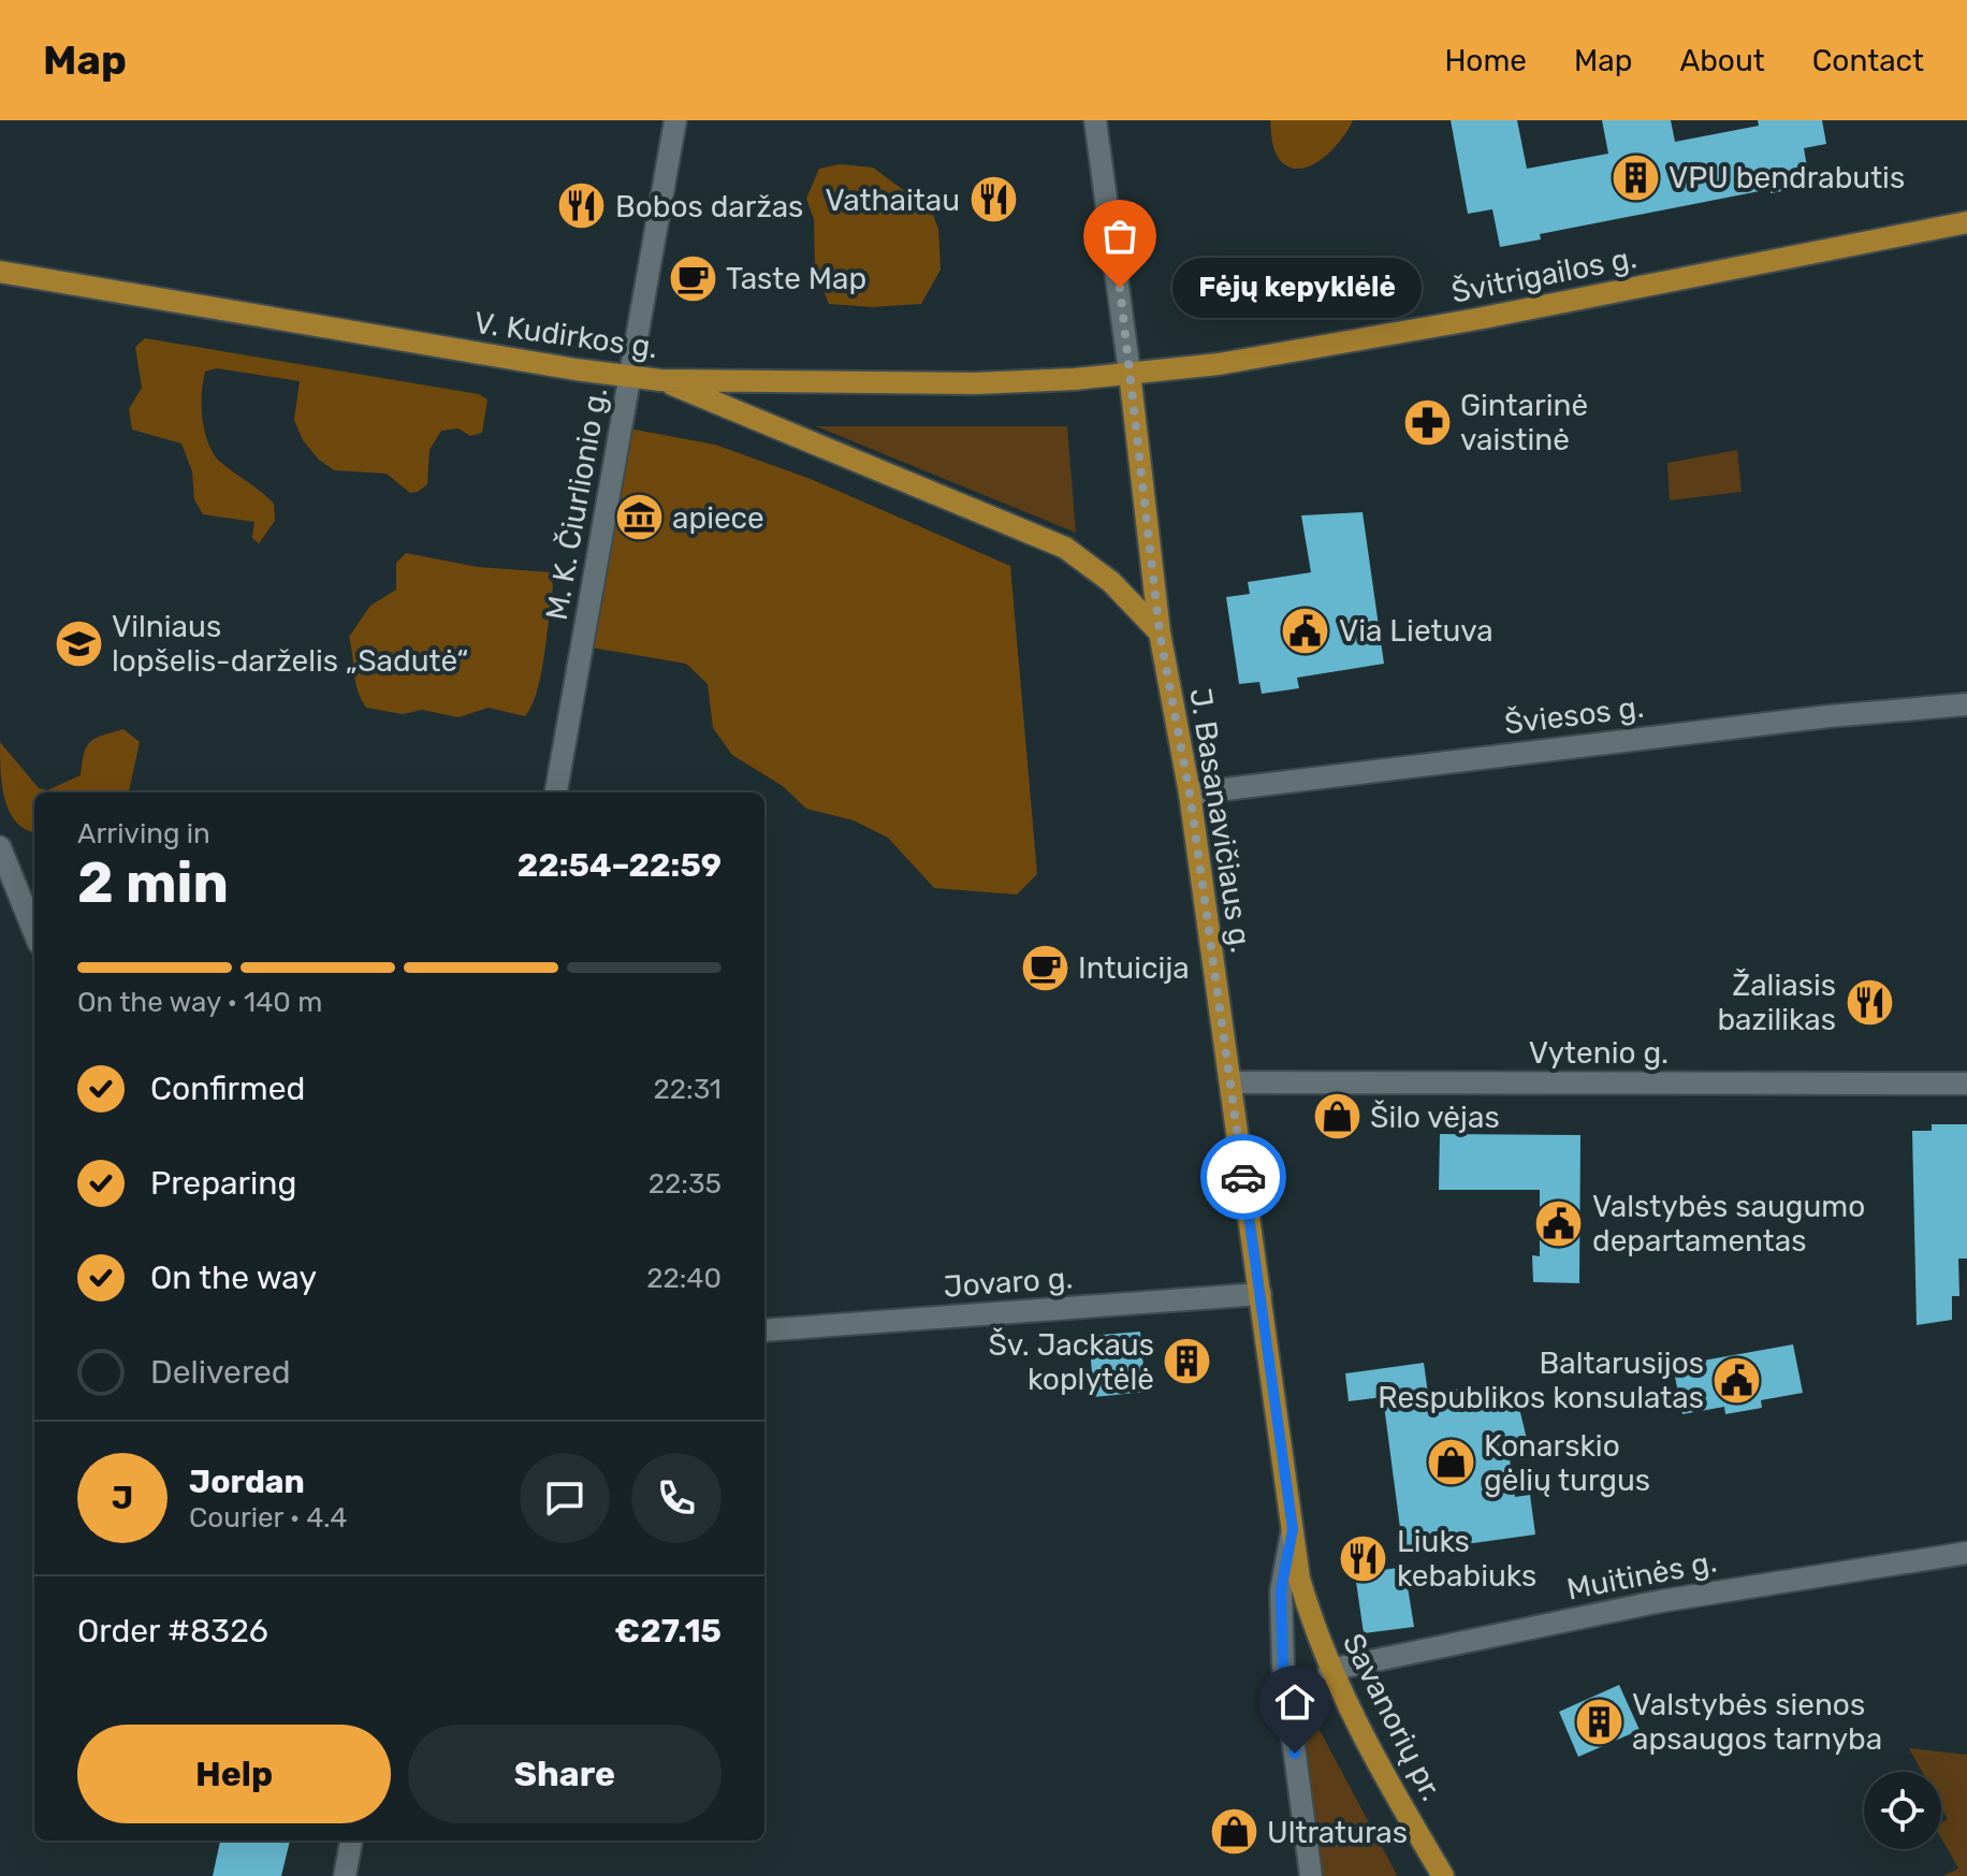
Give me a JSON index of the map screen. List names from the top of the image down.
{
  "streets": {
    "main road": [
      "Švitrigailos g.",
      "V. Kudirkos g.",
      "J. Basanavičiaus g.",
      "Savanorių pr."
    ],
    "street": [
      "M. K. Čiurlionio g.",
      "Šviesos g.",
      "Vytenio g.",
      "Jovaro g.",
      "Muitinės g."
    ]
  },
  "crossings": [
    ["Švitrigailos g.", "V. Kudirkos g."],
    ["Švitrigailos g.", "J. Basanavičiaus g."],
    ["V. Kudirkos g.", "M. K. Čiurlionio g."],
    ["V. Kudirkos g.", "J. Basanavičiaus g."],
    ["Šviesos g.", "J. Basanavičiaus g."],
    ["J. Basanavičiaus g.", "Vytenio g."],
    ["J. Basanavičiaus g.", "Jovaro g."],
    ["J. Basanavičiaus g.", "Savanorių pr."],
    ["Muitinės g.", "Savanorių pr."]
  ],
  "places": {
    "building": ["VPU bendrabutis", "Šv. Jackaus koplytėlė", "Valstybės sienos apsaugos tarnyba"],
    "restaurant": [
      "Vathaitau",
      "Bobos daržas",
      "Žaliasis bazilikas",
      "Liuks kebabiuks"
    ],
    "cafe": ["Taste Map", "Intuicija"],
    "other": ["Fėjų kepyklėlė"],
    "pharmacy": ["Gintarinė vaistinė"],
    "museum": ["apiece"],
    "public building": ["Via Lietuva", "Valstybės saugumo departamentas", "Baltarusijos Respublikos konsulatas"],
    "school or university": ["Vilniaus lopšelis-darželis „Sadutė“"],
    "shop": ["Šilo vėjas", "Konarskio gėlių turgus", "Ultraturas"]
  },
  "page": {
    "header": "Map",
    "nav": [
      "Home",
      "Map",
      "About",
      "Contact"
    ],
    "bubble": "Fėjų kepyklėlė",
    "heading": ["2 min", "Arriving in", "22:54–22:59"],
    "panel": [
      "Jordan",
      "Courier · 4.4",
      "Order #8326",
      "€27.15"
    ],
    "bar": "On the way · 140 m",
    "list": [
      ["Confirmed", "22:31"],
      ["Preparing", "22:35"],
      ["On the way", "22:40"],
      "Delivered"
    ],
    "round": "J",
    "buttons": ["Help", "Share"]
  }
}
